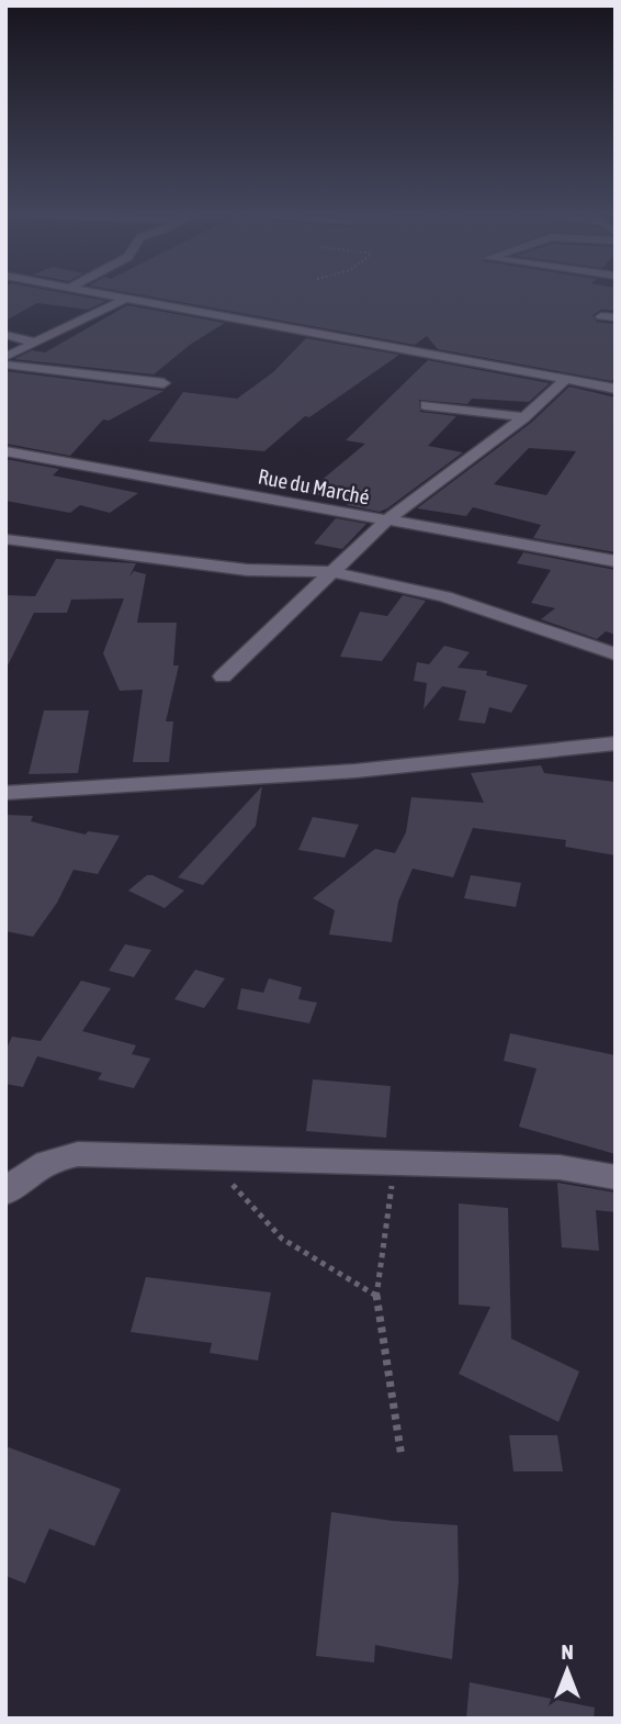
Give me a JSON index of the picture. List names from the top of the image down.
{
  "streets": {
    "street": ["Rue du Marché"]
  },
  "north": "top"
}
